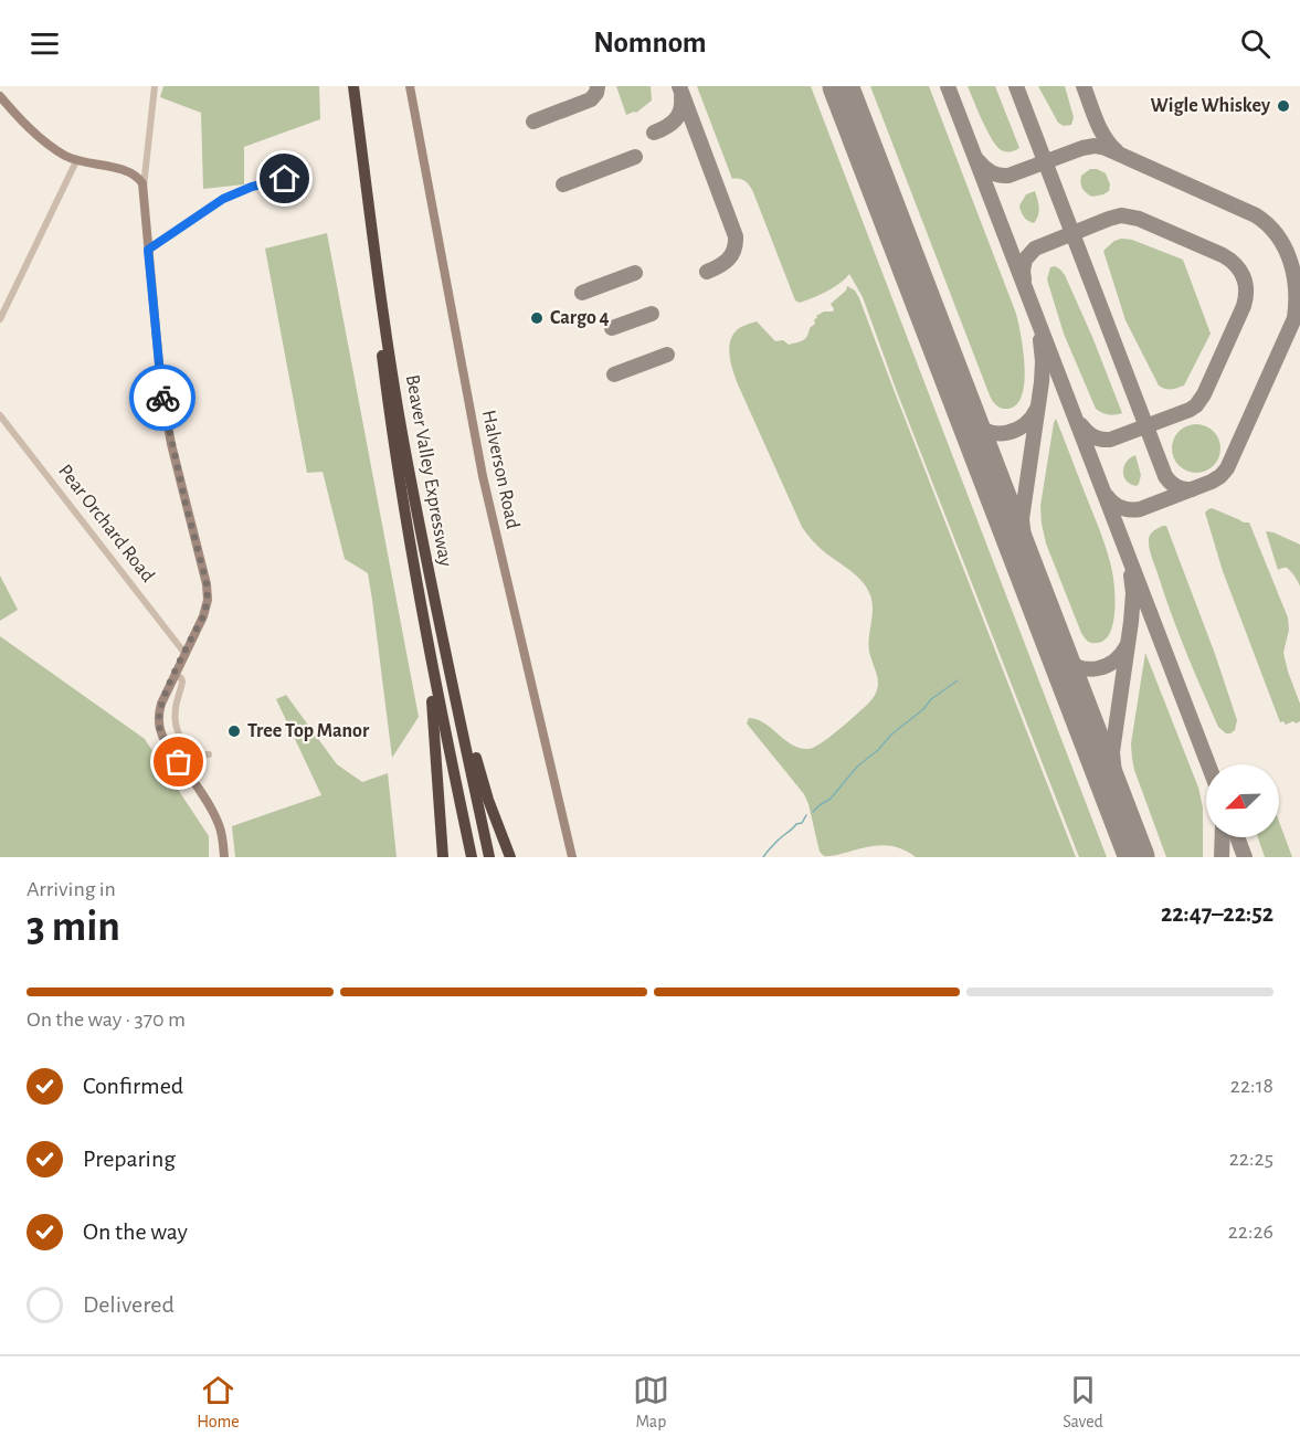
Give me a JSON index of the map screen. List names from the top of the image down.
{
  "streets": {
    "highway": ["Beaver Valley Expressway"],
    "street": ["Halverson Road", "Pear Orchard Road"]
  },
  "places": ["Wigle Whiskey", "Cargo 4", "Tree Top Manor"],
  "north": "bottom left",
  "page": {
    "header": "Nomnom",
    "heading": ["3 min", "Arriving in", "22:47–22:52"],
    "bar": "On the way · 370 m",
    "list": [
      ["Confirmed", "22:18"],
      ["Preparing", "22:25"],
      ["On the way", "22:26"],
      "Delivered"
    ],
    "tabs": ["Home", "Map", "Saved"]
  }
}
